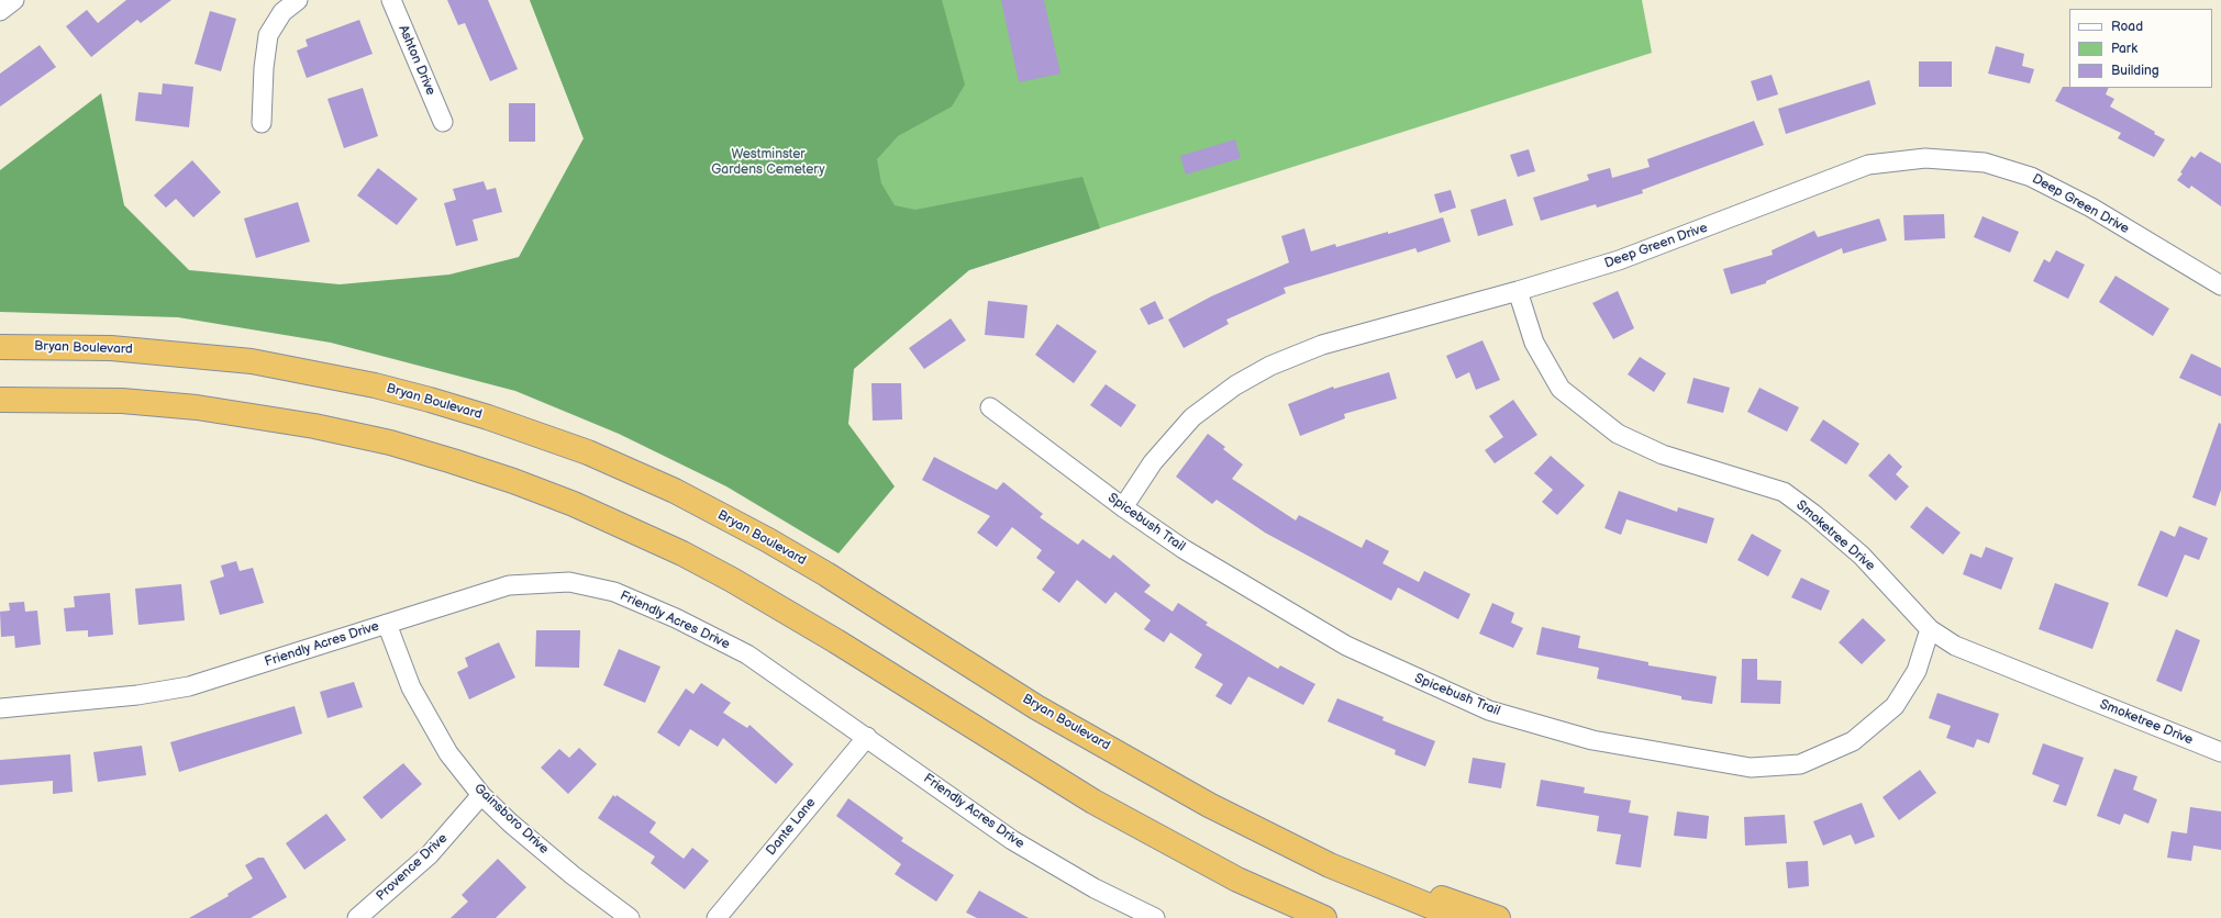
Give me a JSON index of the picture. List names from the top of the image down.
{
  "streets": {
    "highway": ["Bryan Boulevard"],
    "street": [
      "Ashton Drive",
      "Deep Green Drive",
      "Spicebush Trail",
      "Smoketree Drive",
      "Friendly Acres Drive",
      "Gainsboro Drive",
      "Dante Lane",
      "Provence Drive"
    ]
  },
  "crossings": [
    ["Deep Green Drive", "Spicebush Trail"],
    ["Deep Green Drive", "Smoketree Drive"],
    ["Spicebush Trail", "Smoketree Drive"],
    ["Friendly Acres Drive", "Gainsboro Drive"],
    ["Friendly Acres Drive", "Dante Lane"],
    ["Gainsboro Drive", "Provence Drive"]
  ],
  "parks": ["Westminster Gardens Cemetery"],
  "legend": ["Road", "Park", "Building"]
}
